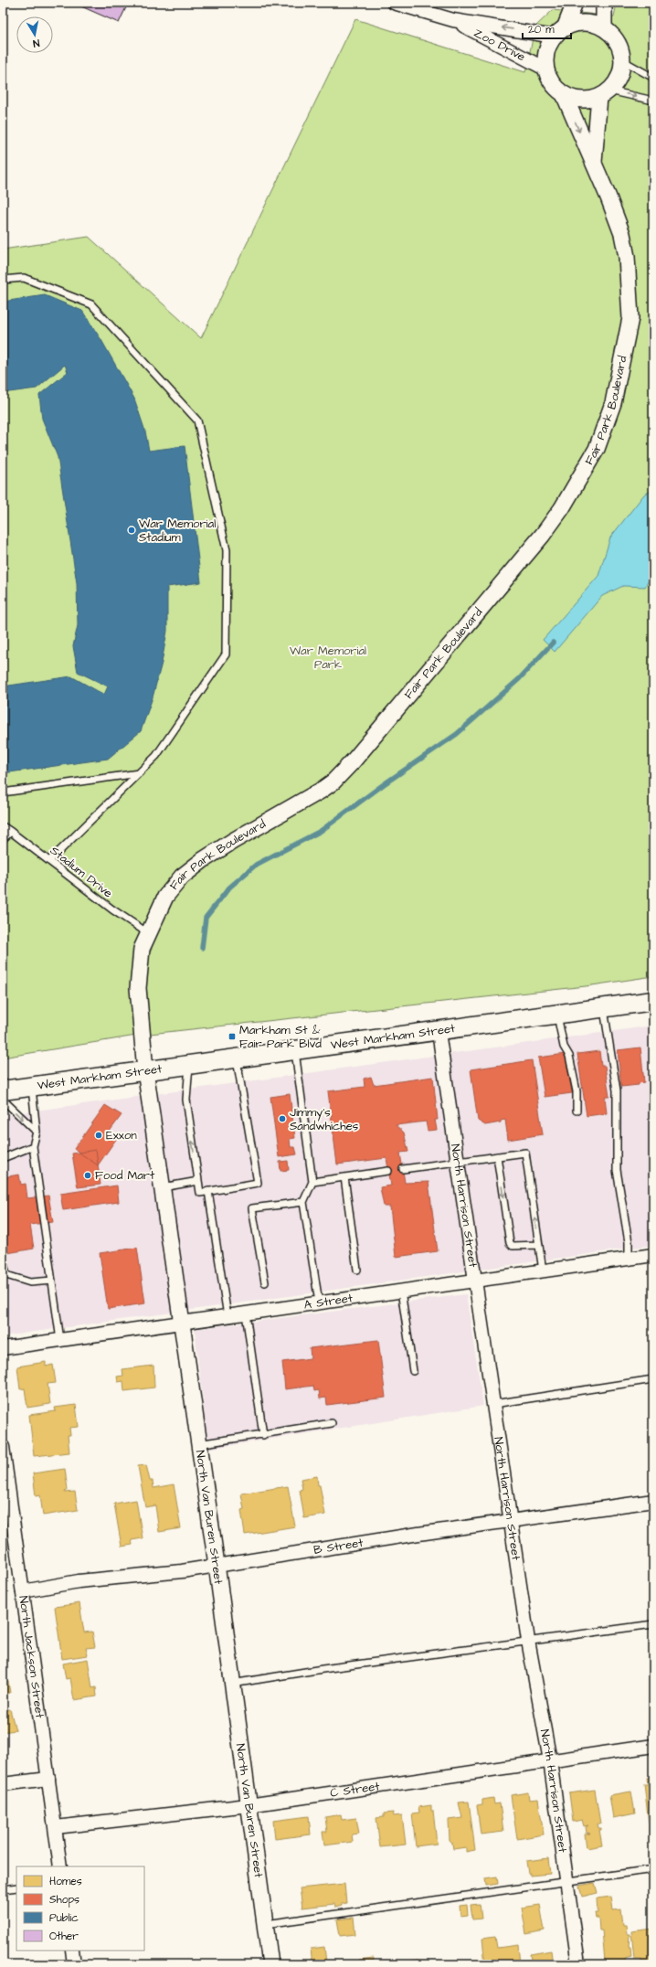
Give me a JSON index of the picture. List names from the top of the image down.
{
  "streets": {
    "main road": ["West Markham Street"],
    "street": [
      "Zoo Drive",
      "Fair Park Boulevard",
      "North Harrison Street",
      "A Street",
      "North Van Buren Street",
      "B Street",
      "North Jackson Street",
      "C Street"
    ],
    "lane": ["Stadium Drive"]
  },
  "crossings": [
    ["Zoo Drive", "Fair Park Boulevard"],
    ["Fair Park Boulevard", "Stadium Drive"],
    ["Fair Park Boulevard", "West Markham Street"],
    ["Fair Park Boulevard", "North Van Buren Street"],
    ["West Markham Street", "North Harrison Street"],
    ["West Markham Street", "North Van Buren Street"],
    ["North Harrison Street", "A Street"],
    ["North Harrison Street", "B Street"],
    ["North Harrison Street", "C Street"],
    ["A Street", "North Van Buren Street"],
    ["North Van Buren Street", "B Street"],
    ["North Van Buren Street", "C Street"],
    ["B Street", "North Jackson Street"],
    ["North Jackson Street", "C Street"]
  ],
  "parks": ["War Memorial Park"],
  "places": {
    "other": [
      "War Memorial Stadium",
      "Jimmy's Sandwhiches",
      "Exxon",
      "Food Mart"
    ],
    "transit": ["Markham St & Fair Park Blvd"]
  },
  "legend": [
    "Homes",
    "Shops",
    "Public",
    "Other"
  ],
  "scale_bar": "20 m",
  "north": "bottom"
}
